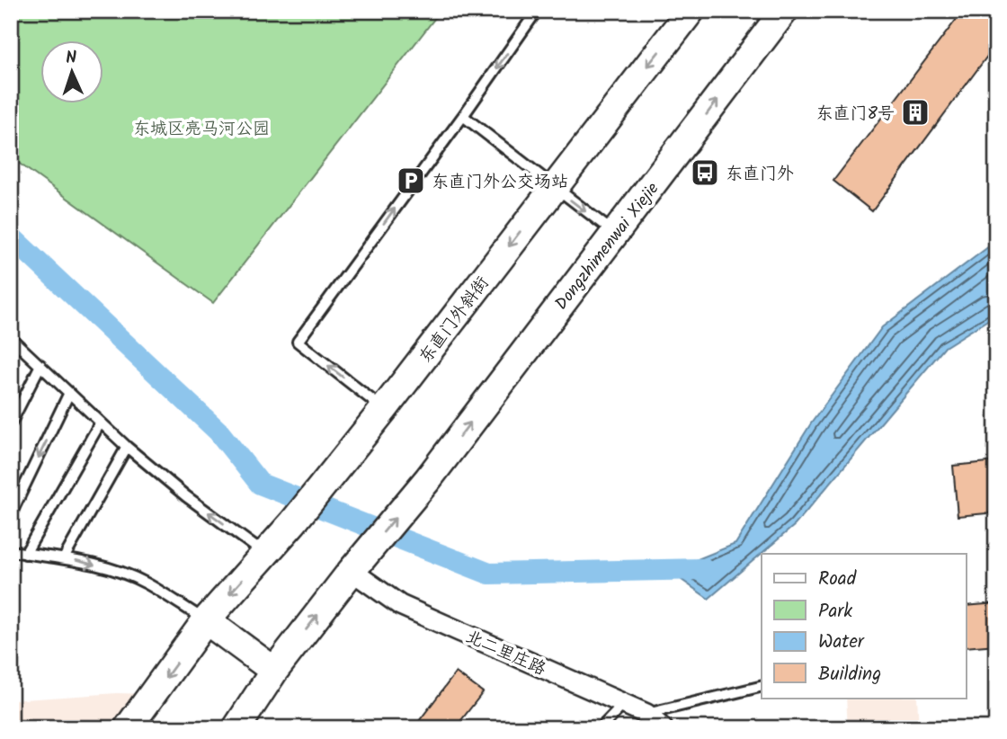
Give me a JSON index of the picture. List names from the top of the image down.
{
  "streets": {
    "main road": ["Dongzhimenwai Xiejie", "东直门外斜街"],
    "street": ["北二里庄路"]
  },
  "crossings": [
    ["Dongzhimenwai Xiejie", "北二里庄路"]
  ],
  "one_way": ["Dongzhimenwai Xiejie", "东直门外斜街"],
  "parks": ["东城区亮马河公园"],
  "places": {
    "building": ["东直门8号"],
    "bus stop": ["东直门外"],
    "parking": ["东直门外公交场站"]
  },
  "legend": [
    "Road",
    "Park",
    "Water",
    "Building"
  ],
  "north": "top"
}
